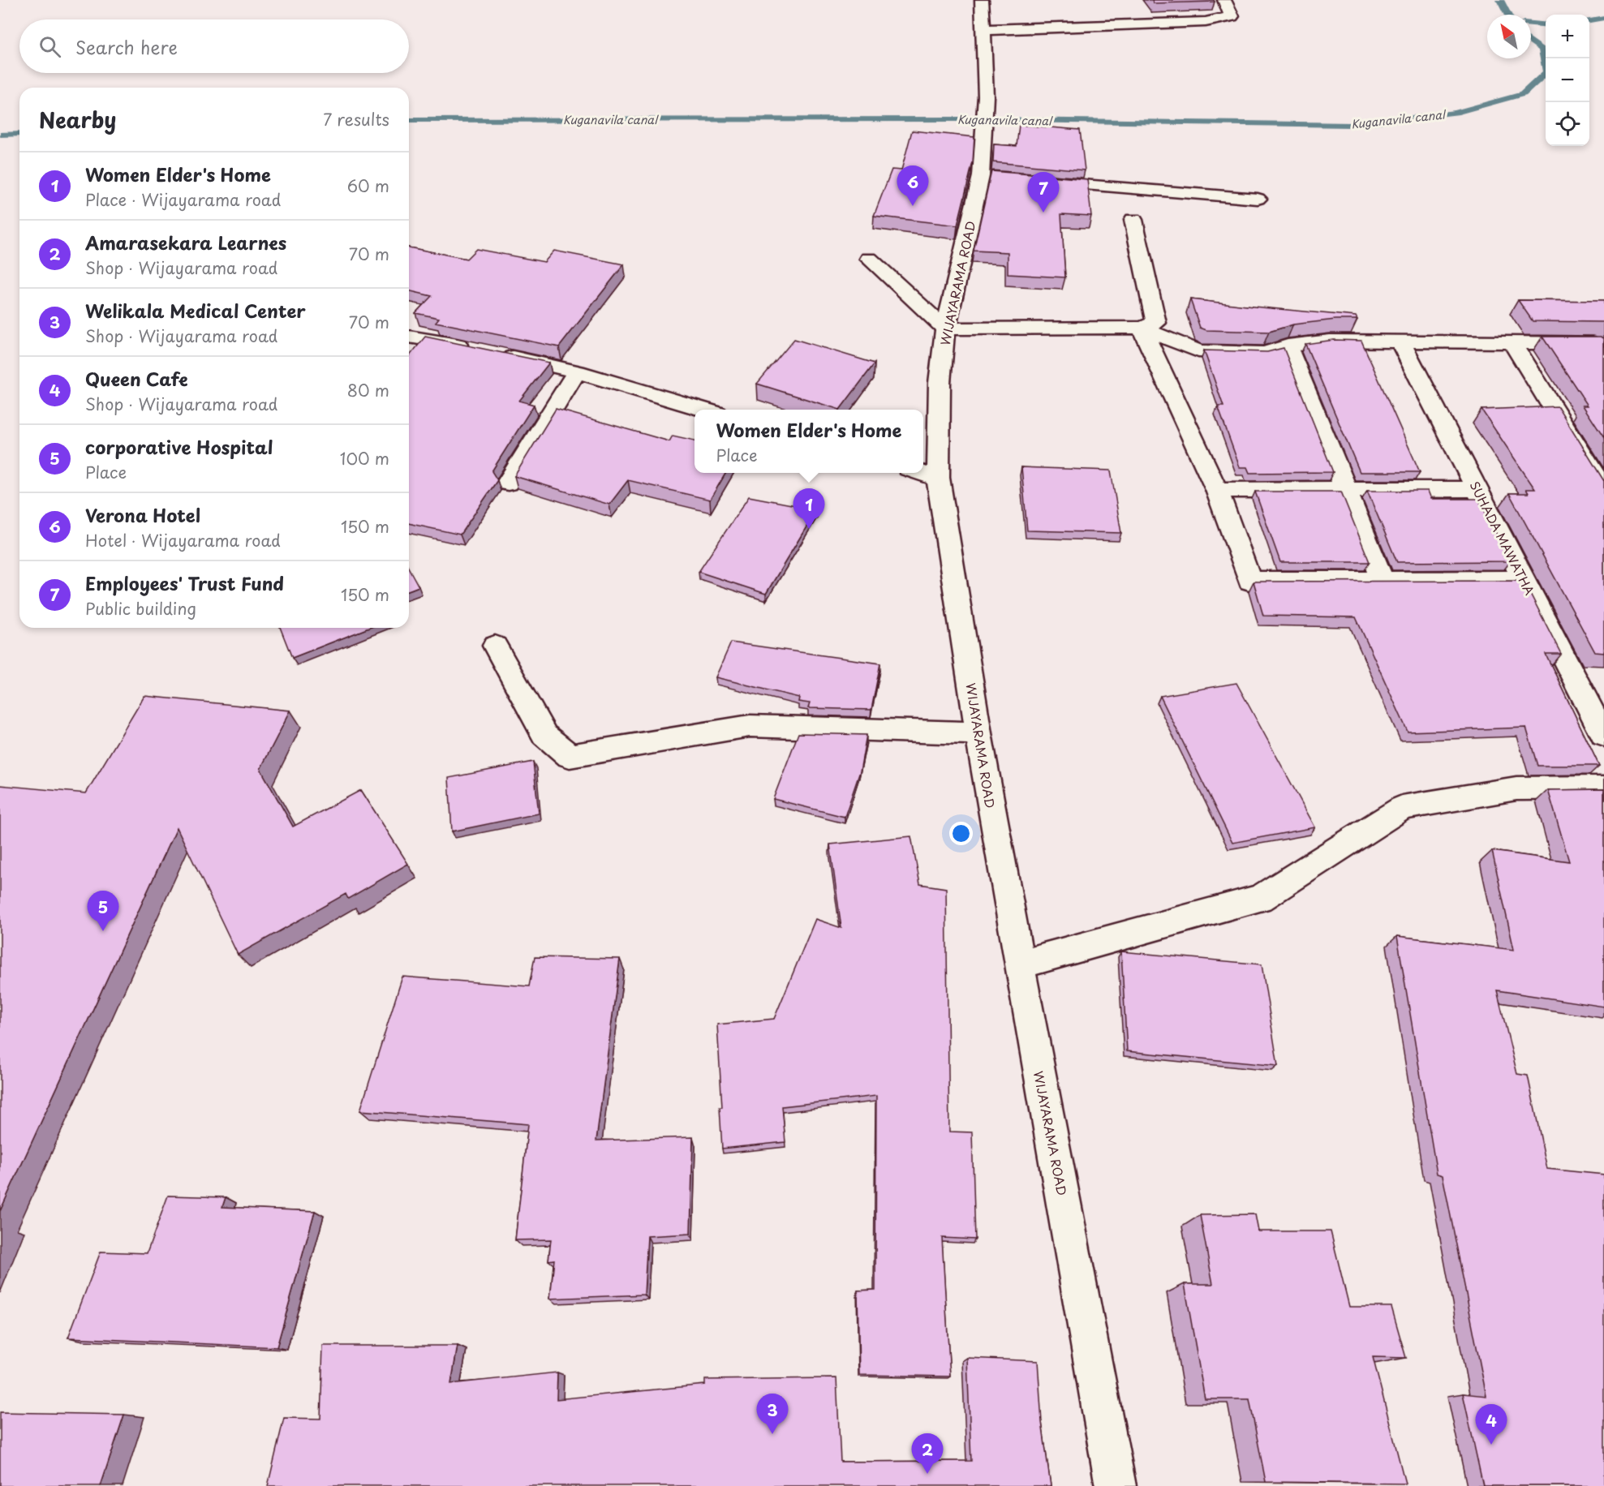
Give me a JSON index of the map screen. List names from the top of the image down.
{
  "streets": {
    "street": ["WIJAYARAMA ROAD", "SUHADA MAWATHA"]
  },
  "water": ["Kuganavila canal"],
  "north": "top left",
  "page": {
    "map_buttons": ["+", "−"],
    "search": "Search here",
    "heading": ["Nearby", "7 results"],
    "list": [
      {
        "mark": "1",
        "name": "Women Elder's Home",
        "note": "Place · Wijayarama road",
        "value": "60 m"
      },
      {
        "mark": "2",
        "name": "Amarasekara Learnes",
        "note": "Shop · Wijayarama road",
        "value": "70 m"
      },
      {
        "mark": "3",
        "name": "Welikala Medical Center",
        "note": "Shop · Wijayarama road",
        "value": "70 m"
      },
      {
        "mark": "4",
        "name": "Queen Cafe",
        "note": "Shop · Wijayarama road",
        "value": "80 m"
      },
      {
        "mark": "5",
        "name": "corporative Hospital",
        "note": "Place",
        "value": "100 m"
      },
      {
        "mark": "6",
        "name": "Verona Hotel",
        "note": "Hotel · Wijayarama road",
        "value": "150 m"
      },
      {
        "mark": "7",
        "name": "Employees' Trust Fund",
        "note": "Public building",
        "value": "150 m"
      }
    ],
    "pins": [
      "6",
      "7",
      "1",
      "5",
      "3",
      "4",
      "2"
    ],
    "popup": ["Women Elder's Home", "Place"]
  }
}
